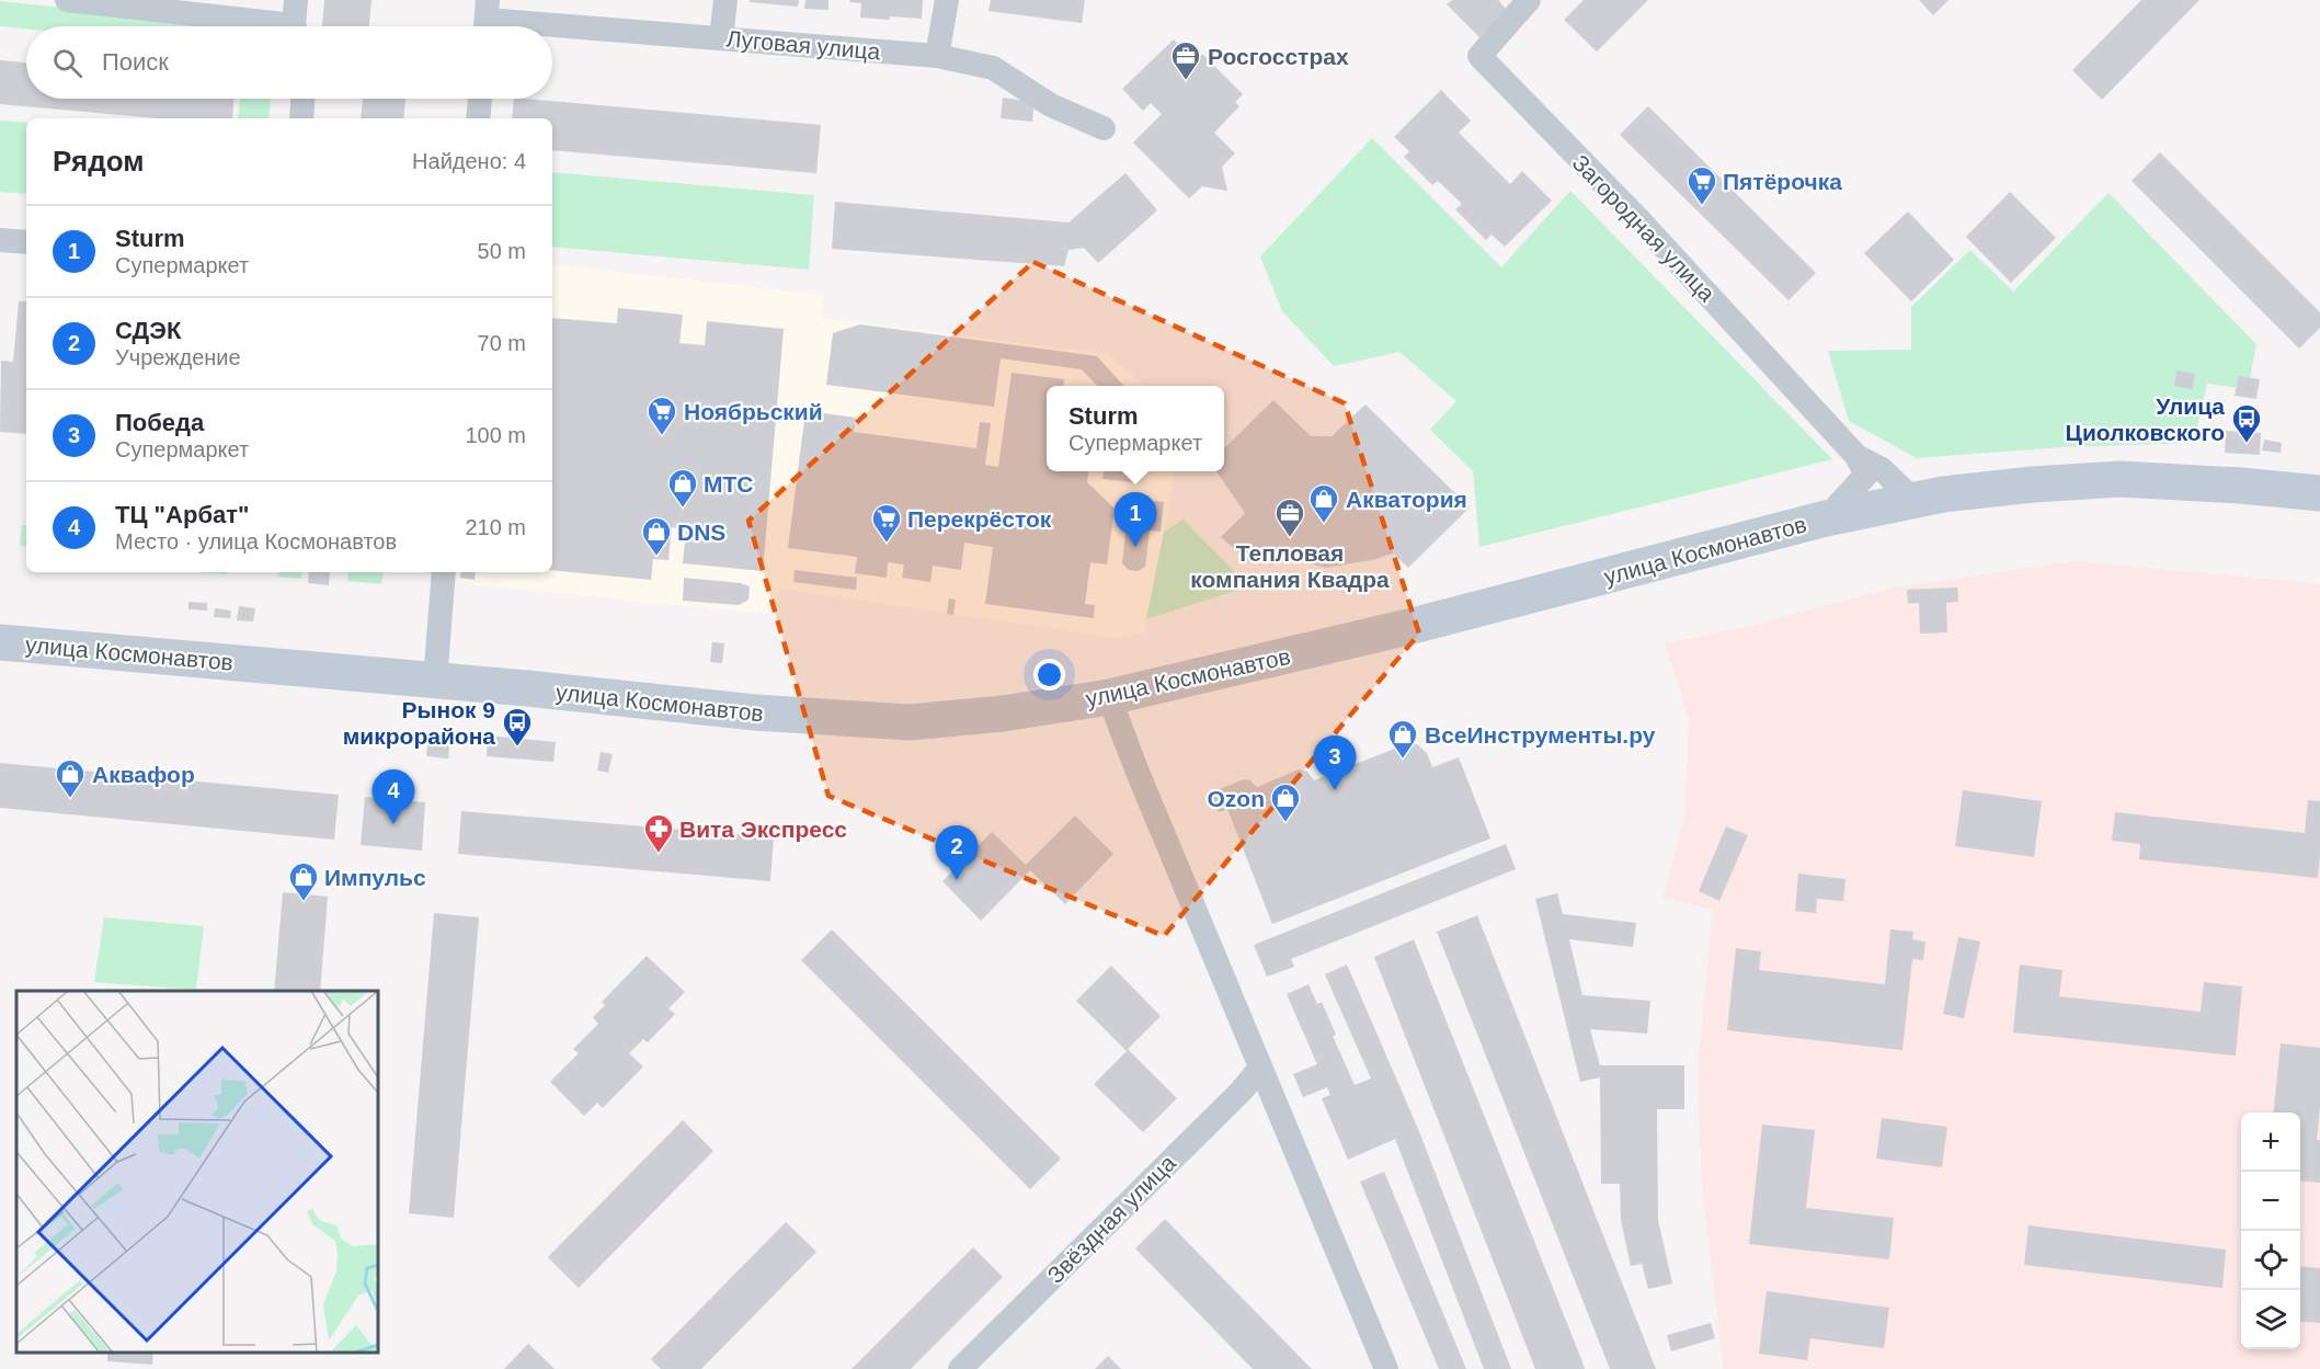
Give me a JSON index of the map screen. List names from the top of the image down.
{
  "streets": {
    "main road": ["улица Космонавтов"],
    "street": ["Луговая улица", "Загородная улица", "Звёздная улица"]
  },
  "crossings": [
    ["Загородная улица", "улица Космонавтов"]
  ],
  "places": {
    "office": ["Росгосстрах", "Тепловая компания Квадра"],
    "supermarket": ["Пятёрочка", "Ноябрьский", "Перекрёсток"],
    "bus stop": ["Улица Циолковского", "Рынок 9 микрорайона"],
    "shop": [
      "МТС",
      "Акватория",
      "DNS",
      "ВсеИнструменты.ру",
      "Аквафор",
      "Ozon",
      "Импульс"
    ],
    "pharmacy": ["Вита Экспресс"]
  },
  "page": {
    "search": "Поиск",
    "heading": ["Рядом", "Найдено: 4"],
    "list": [
      {
        "mark": "1",
        "name": "Sturm",
        "note": "Супермаркет",
        "value": "50 m"
      },
      {
        "mark": "2",
        "name": "СДЭК",
        "note": "Учреждение",
        "value": "70 m"
      },
      {
        "mark": "3",
        "name": "Победа",
        "note": "Супермаркет",
        "value": "100 m"
      },
      {
        "mark": "4",
        "name": "ТЦ \"Арбат\"",
        "note": "Место · улица Космонавтов",
        "value": "210 m"
      }
    ],
    "popup": ["Sturm", "Супермаркет"],
    "pins": [
      "1",
      "3",
      "4",
      "2"
    ],
    "map_buttons": ["+", "−"]
  }
}
